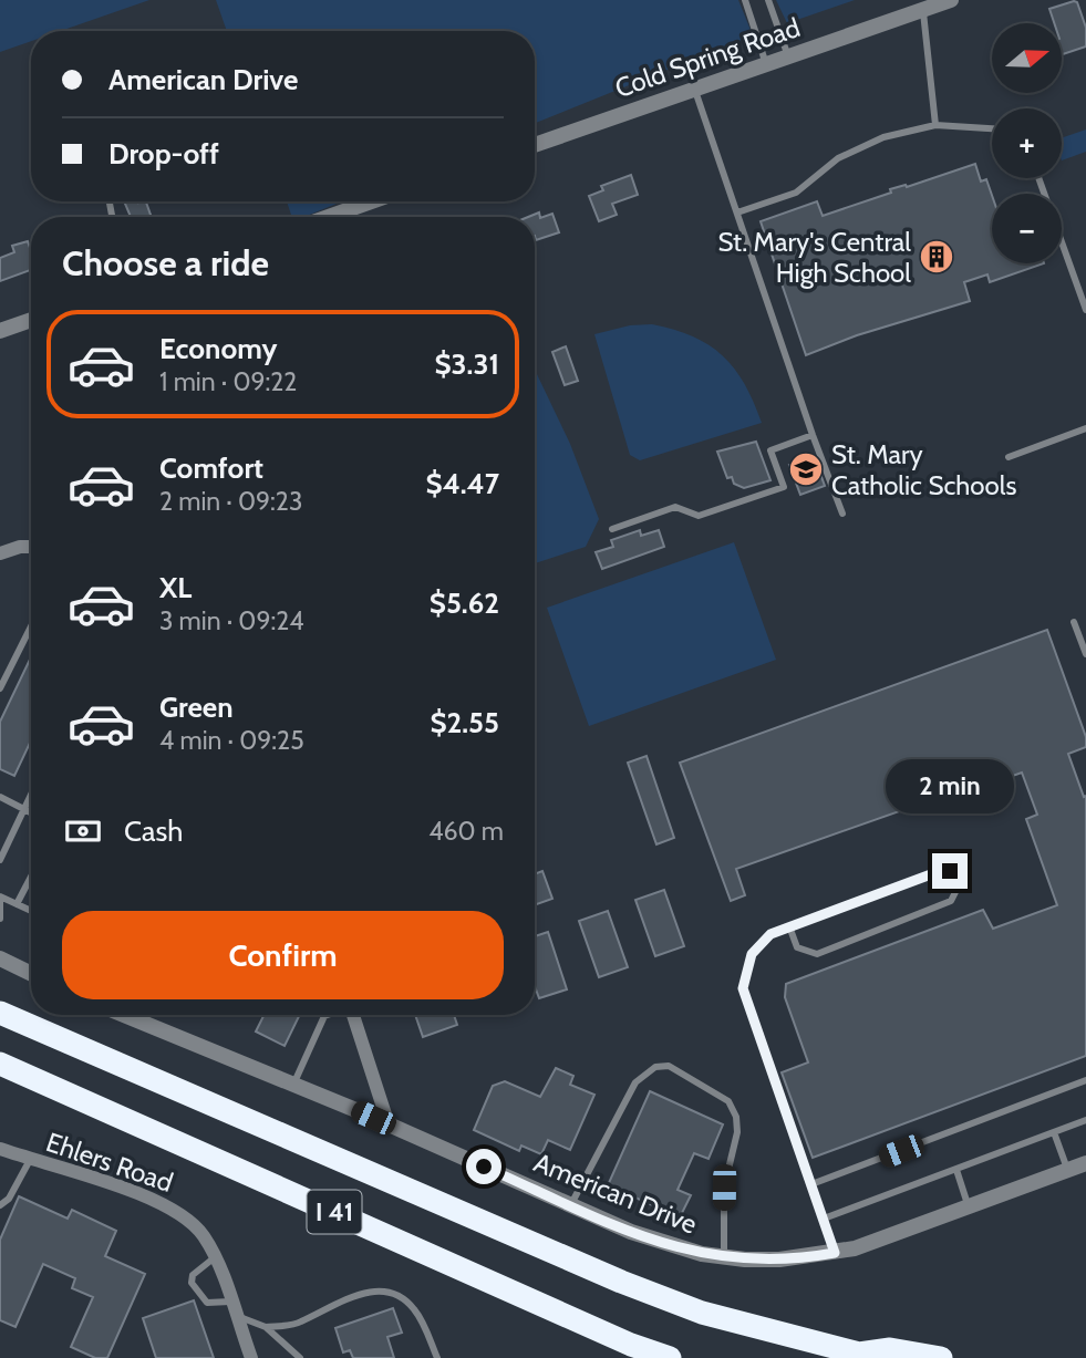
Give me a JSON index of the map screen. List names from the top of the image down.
{
  "streets": {
    "highway": ["I 41"],
    "street": ["Cold Spring Road", "Ehlers Road", "American Drive"]
  },
  "places": {
    "building": ["St. Mary's Central High School"],
    "school or university": ["St. Mary Catholic Schools"]
  },
  "north": "right",
  "page": {
    "map_buttons": ["+", "−"],
    "banner": ["American Drive", "Drop-off"],
    "heading": "Choose a ride",
    "list": [
      {
        "name": "Economy",
        "note": "1 min · 09:22",
        "value": "$3.31"
      },
      {
        "name": "Comfort",
        "note": "2 min · 09:23",
        "value": "$4.47"
      },
      {
        "name": "XL",
        "note": "3 min · 09:24",
        "value": "$5.62"
      },
      {
        "name": "Green",
        "note": "4 min · 09:25",
        "value": "$2.55"
      }
    ],
    "bubble": "2 min",
    "pay": ["Cash", "460 m"],
    "buttons": "Confirm"
  }
}
